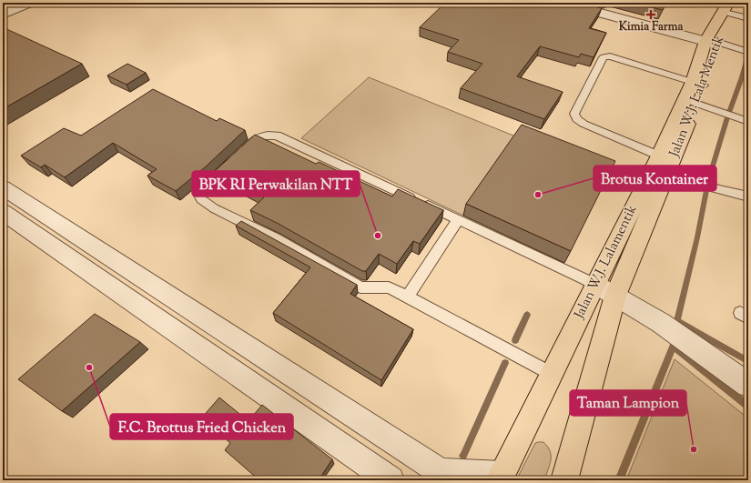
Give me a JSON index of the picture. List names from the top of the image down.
{
  "streets": {
    "main road": ["Jalan W.J. Lala Mentik", "Jalan W.J. Lalamentik"]
  },
  "crossings": [
    ["Jalan W.J. Lala Mentik", "Jalan W.J. Lalamentik"]
  ],
  "places": {
    "health": ["Kimia Farma"],
    "other": [
      "Brotus Kontainer",
      "BPK RI Perwakilan NTT",
      "F.C. Brottus Fried Chicken",
      "Taman Lampion"
    ]
  }
}
